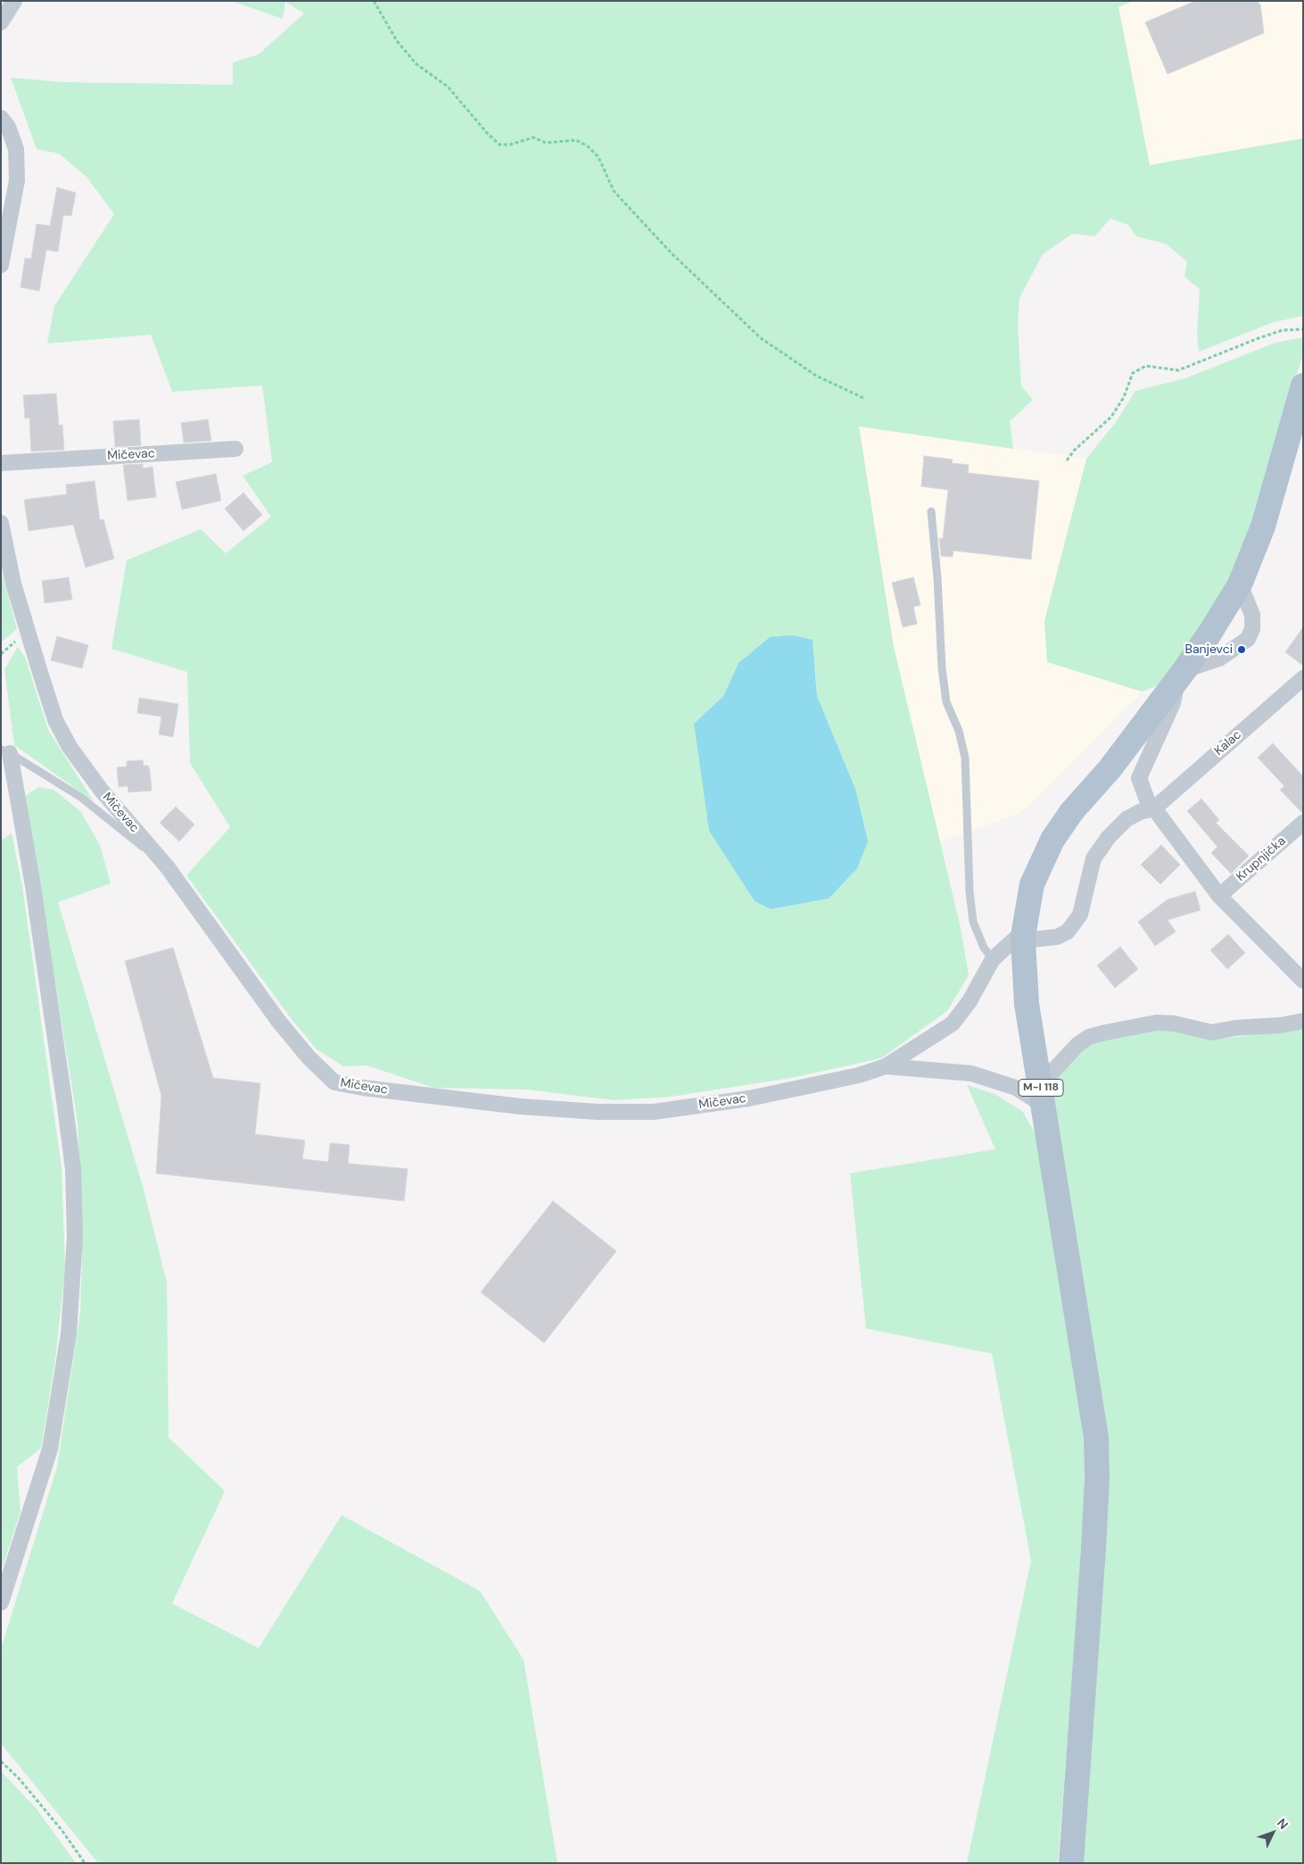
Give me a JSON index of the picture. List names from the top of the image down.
{
  "streets": {
    "main road": ["M-I 118"],
    "street": ["Mičevac", "Kalac", "Krupnjička"]
  },
  "crossings": [
    ["Mičevac", "M-I 118"],
    ["Kalac", "M-I 118"]
  ],
  "places": ["Banjevci"],
  "north": "top right"
}
